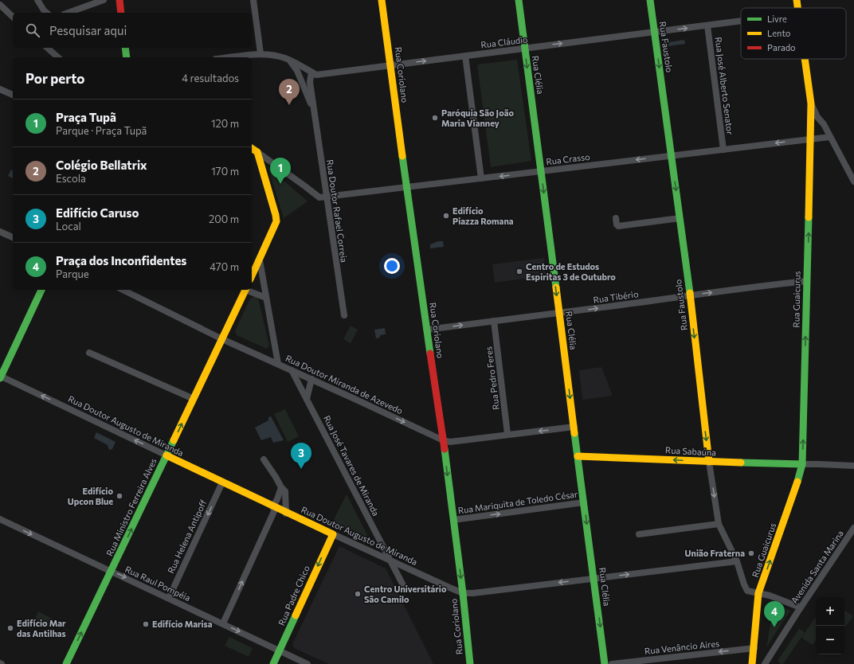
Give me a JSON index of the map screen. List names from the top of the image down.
{
  "streets": {
    "street": [
      "Rua Cláudio",
      "Rua Faustolo",
      "Rua Coriolano",
      "Rua Clélia",
      "Rua José Alberto Senator",
      "Rua Crasso",
      "Rua Doutor Rafael Correia",
      "Rua Tibério",
      "Rua Guaicurus",
      "Rua Pedro Feres",
      "Rua Doutor Miranda de Azevedo",
      "Rua Doutor Augusto de Miranda",
      "Rua Sabaúna",
      "Rua José Tavares de Miranda",
      "Rua Mariquita de Toledo César",
      "Rua Ministro Ferreira Alves",
      "Rua Helena Antipoff",
      "Avenida Santa Marina",
      "Rua Raul Pompéia",
      "Rua Padre Chico",
      "Rua Venâncio Aires"
    ]
  },
  "crossings": [
    ["Rua Cláudio", "Rua Faustolo"],
    ["Rua Cláudio", "Rua Coriolano"],
    ["Rua Cláudio", "Rua Clélia"],
    ["Rua Cláudio", "Rua José Alberto Senator"],
    ["Rua Cláudio", "Rua Doutor Rafael Correia"],
    ["Rua Faustolo", "Rua Crasso"],
    ["Rua Faustolo", "Rua Tibério"],
    ["Rua Faustolo", "Rua Guaicurus"],
    ["Rua Faustolo", "Rua Doutor Augusto de Miranda"],
    ["Rua Faustolo", "Rua Sabaúna"],
    ["Rua Coriolano", "Rua Crasso"],
    ["Rua Coriolano", "Rua Tibério"],
    ["Rua Coriolano", "Rua Doutor Miranda de Azevedo"],
    ["Rua Coriolano", "Rua Doutor Augusto de Miranda"],
    ["Rua Coriolano", "Rua Mariquita de Toledo César"],
    ["Rua Clélia", "Rua Crasso"],
    ["Rua Clélia", "Rua Tibério"],
    ["Rua Clélia", "Rua Doutor Miranda de Azevedo"],
    ["Rua Clélia", "Rua Doutor Augusto de Miranda"],
    ["Rua Clélia", "Rua Sabaúna"],
    ["Rua Clélia", "Rua Mariquita de Toledo César"],
    ["Rua José Alberto Senator", "Rua Crasso"],
    ["Rua Crasso", "Rua Doutor Rafael Correia"],
    ["Rua Crasso", "Rua Guaicurus"],
    ["Rua Tibério", "Rua Guaicurus"],
    ["Rua Tibério", "Rua Pedro Feres"],
    ["Rua Guaicurus", "Rua Sabaúna"],
    ["Rua Guaicurus", "Rua Venâncio Aires"],
    ["Rua Pedro Feres", "Rua Doutor Miranda de Azevedo"],
    ["Rua Doutor Miranda de Azevedo", "Rua José Tavares de Miranda"],
    ["Rua Doutor Miranda de Azevedo", "Rua Ministro Ferreira Alves"],
    ["Rua Doutor Augusto de Miranda", "Rua José Tavares de Miranda"],
    ["Rua Doutor Augusto de Miranda", "Rua Ministro Ferreira Alves"],
    ["Rua Doutor Augusto de Miranda", "Rua Helena Antipoff"],
    ["Rua Doutor Augusto de Miranda", "Rua Padre Chico"],
    ["Rua Ministro Ferreira Alves", "Rua Raul Pompéia"],
    ["Rua Helena Antipoff", "Rua Raul Pompéia"],
    ["Rua Raul Pompéia", "Rua Padre Chico"]
  ],
  "one_way": [
    "Rua Cláudio",
    "Rua Faustolo",
    "Rua Clélia",
    "Rua Crasso",
    "Rua Tibério",
    "Rua Guaicurus",
    "Rua Sabaúna",
    "Rua Mariquita de Toledo César",
    "Rua Ministro Ferreira Alves",
    "Rua Helena Antipoff",
    "Rua Raul Pompéia",
    "Rua Venâncio Aires"
  ],
  "places": [
    "Paróquia São João Maria Vianney",
    "Edifício Piazza Romana",
    "Centro de Estudos Espiritas 3 de Outubro",
    "Edifício Upcon Blue",
    "União Fraterna",
    "Centro Universitário São Camilo",
    "Edifício Marisa",
    "Edifício Mar das Antilhas"
  ],
  "legend": ["Livre", "Lento", "Parado"],
  "page": {
    "search": "Pesquisar aqui",
    "heading": ["Por perto", "4 resultados"],
    "pins": [
      "2",
      "1",
      "3",
      "4"
    ],
    "list": [
      {
        "mark": "1",
        "name": "Praça Tupã",
        "note": "Parque · Praça Tupã",
        "value": "120 m"
      },
      {
        "mark": "2",
        "name": "Colégio Bellatrix",
        "note": "Escola",
        "value": "170 m"
      },
      {
        "mark": "3",
        "name": "Edifício Caruso",
        "note": "Local",
        "value": "200 m"
      },
      {
        "mark": "4",
        "name": "Praça dos Inconfidentes",
        "note": "Parque",
        "value": "470 m"
      }
    ],
    "map_buttons": ["+", "−"]
  }
}
